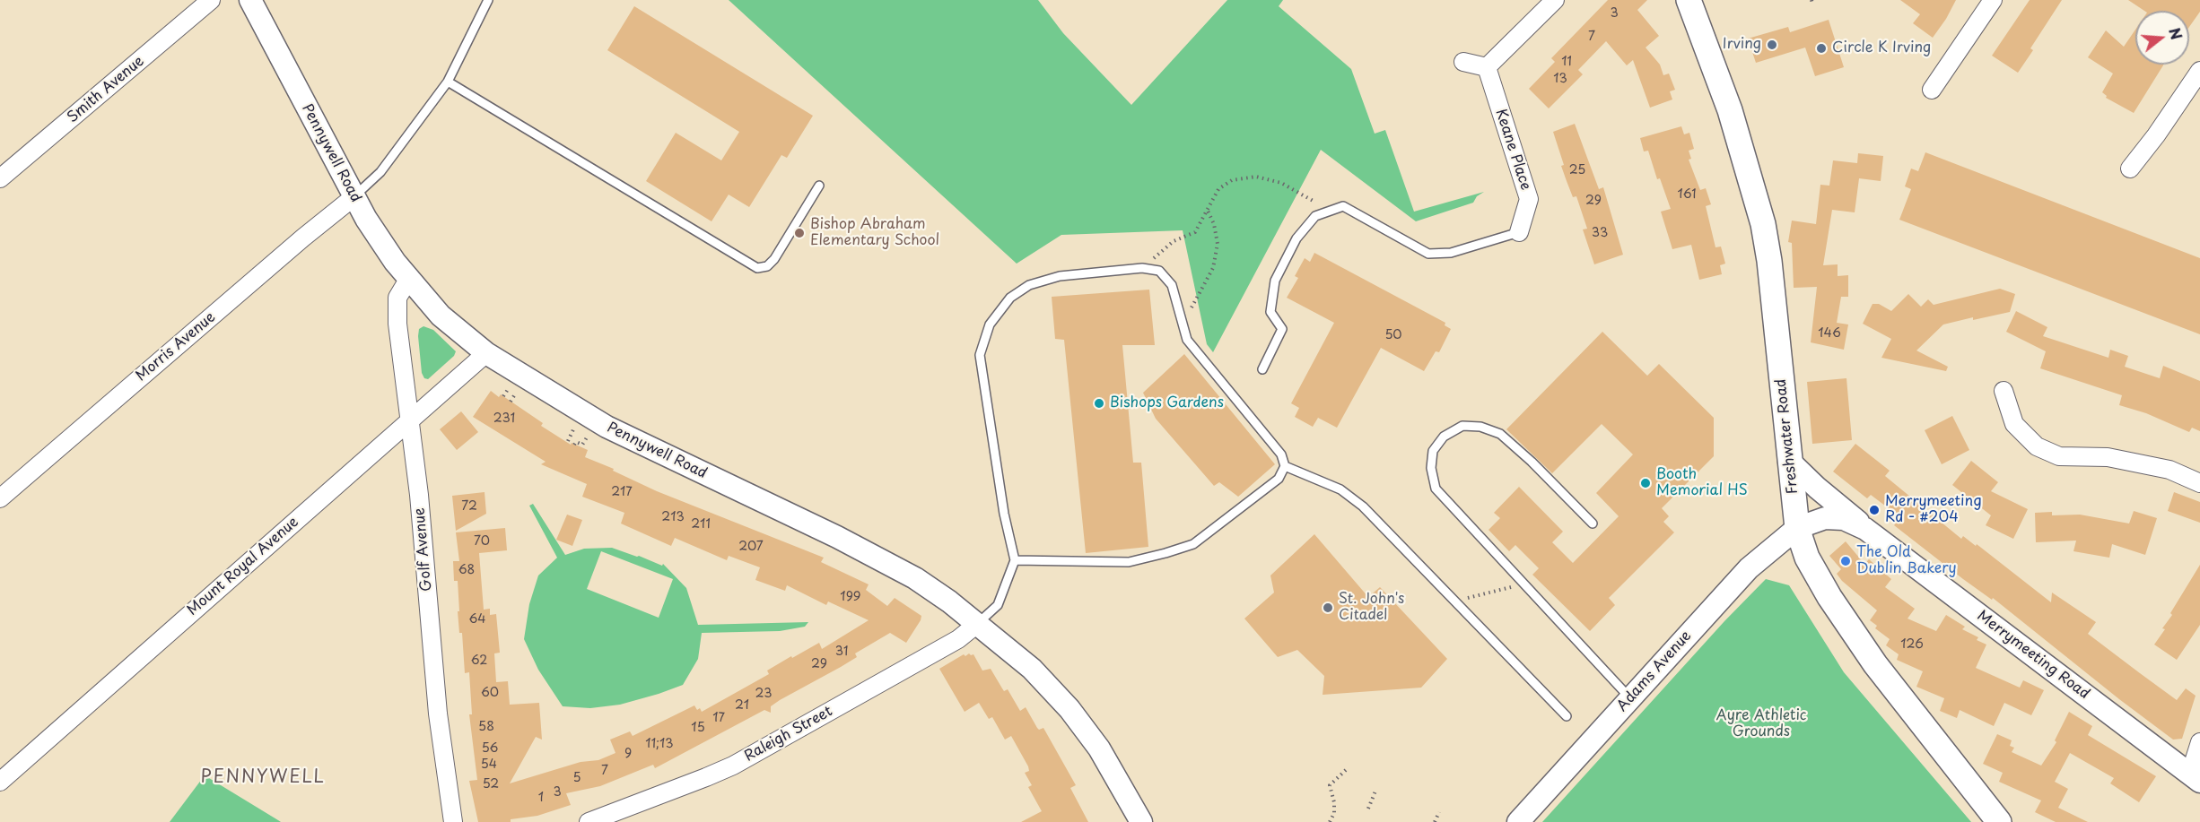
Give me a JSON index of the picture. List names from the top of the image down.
{
  "streets": {
    "main road": ["Freshwater Road"],
    "street": [
      "Smith Avenue",
      "Keane Place",
      "Pennywell Road",
      "Morris Avenue",
      "Golf Avenue",
      "Mount Royal Avenue",
      "Merrymeeting Road",
      "Adams Avenue",
      "Raleigh Street"
    ]
  },
  "crossings": [
    ["Pennywell Road", "Morris Avenue"],
    ["Pennywell Road", "Golf Avenue"],
    ["Pennywell Road", "Mount Royal Avenue"],
    ["Pennywell Road", "Raleigh Street"],
    ["Freshwater Road", "Merrymeeting Road"],
    ["Freshwater Road", "Adams Avenue"],
    ["Golf Avenue", "Mount Royal Avenue"],
    ["Merrymeeting Road", "Adams Avenue"]
  ],
  "districts": ["PENNYWELL"],
  "parks": ["Ayre Athletic Grounds"],
  "places": [
    "Irving",
    "Circle K Irving",
    "Bishop Abraham Elementary School",
    "Bishops Gardens",
    "Booth Memorial HS",
    "Merrymeeting Rd - #204",
    "The Old Dublin Bakery",
    "St. John's Citadel"
  ],
  "house_numbers": [
    "3",
    "7",
    "11",
    "13",
    "25",
    "161",
    "29",
    "33",
    "146",
    "50",
    "231",
    "217",
    "72",
    "213",
    "211",
    "70",
    "207",
    "68",
    "199",
    "64",
    "126",
    "31",
    "62",
    "29",
    "60",
    "23",
    "21",
    "17",
    "58",
    "15",
    "11;13",
    "56",
    "9",
    "54",
    "7",
    "5",
    "52",
    "3",
    "1"
  ],
  "north": "right"
}
